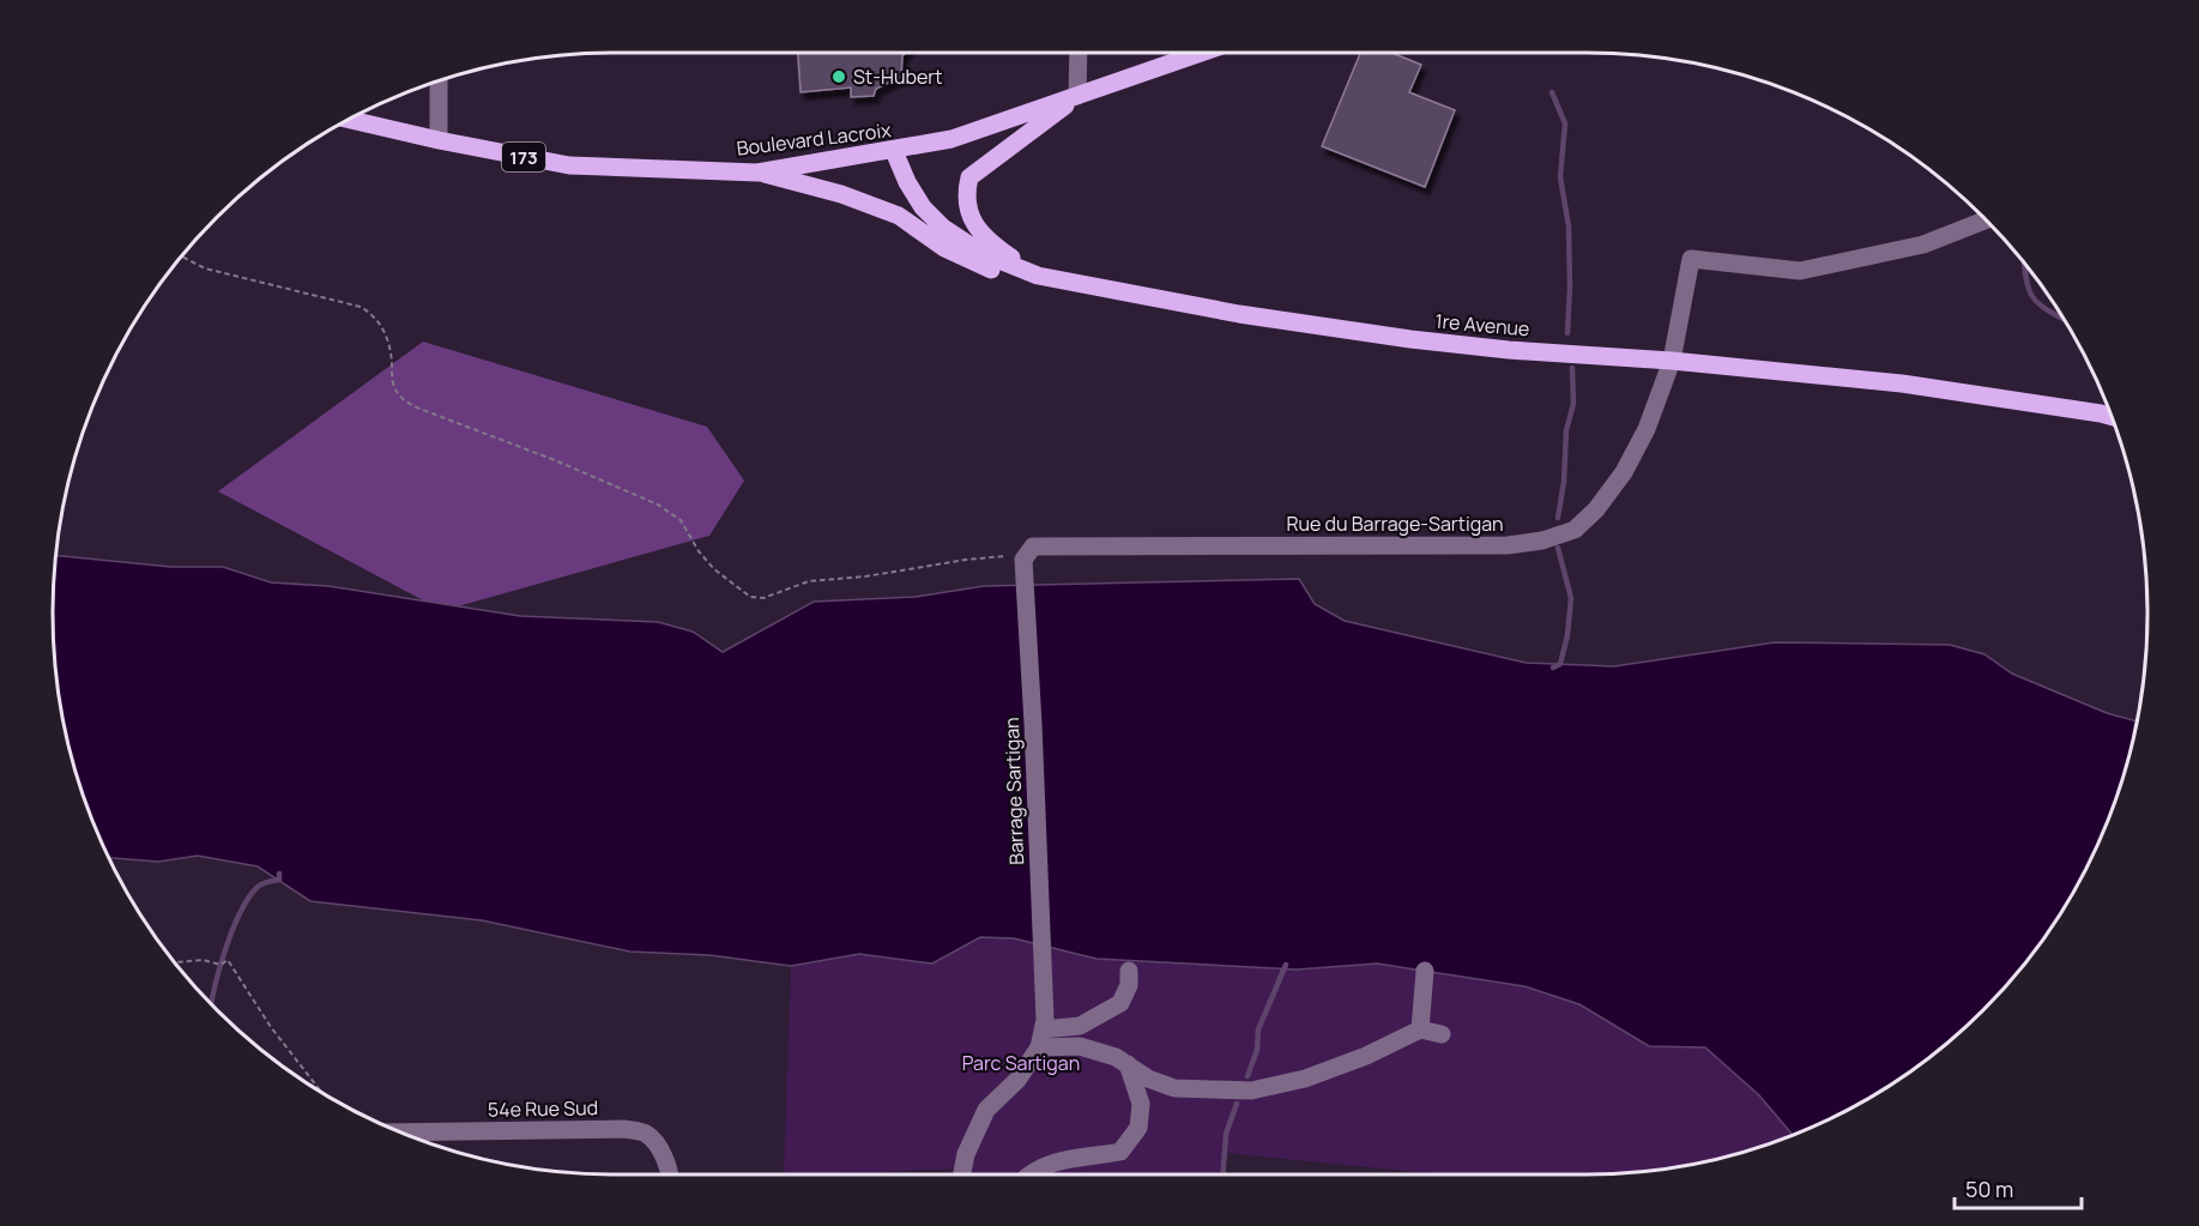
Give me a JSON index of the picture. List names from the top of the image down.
{
  "streets": {
    "main road": ["Boulevard Lacroix", "173", "1re Avenue"],
    "street": ["Rue du Barrage-Sartigan", "Barrage Sartigan", "54e Rue Sud"]
  },
  "crossings": [
    ["Boulevard Lacroix", "1re Avenue"],
    ["1re Avenue", "Rue du Barrage-Sartigan"],
    ["Rue du Barrage-Sartigan", "Barrage Sartigan"]
  ],
  "parks": ["Parc Sartigan"],
  "places": ["St-Hubert"],
  "scale_bar": "50 m"
}
